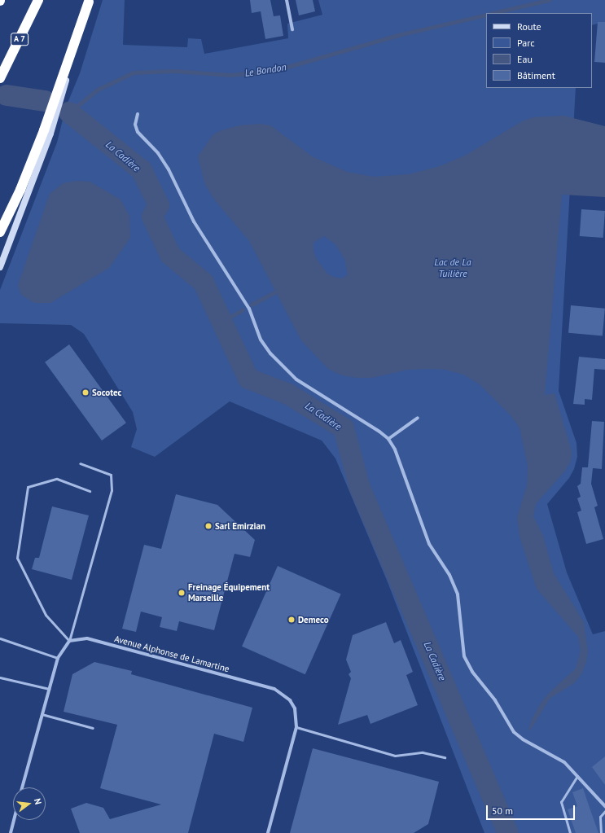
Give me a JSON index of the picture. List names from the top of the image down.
{
  "streets": {
    "highway": ["A 7"],
    "street": ["Avenue Alphonse de Lamartine"]
  },
  "water": ["Le Bondon", "La Cadière", "Lac de La Tuilière"],
  "places": [
    "Socotec",
    "Sarl Emirzian",
    "Freinage Équipement Marseille",
    "Demeco"
  ],
  "legend": [
    "Route",
    "Parc",
    "Eau",
    "Bâtiment"
  ],
  "scale_bar": "50 m",
  "north": "right"
}
